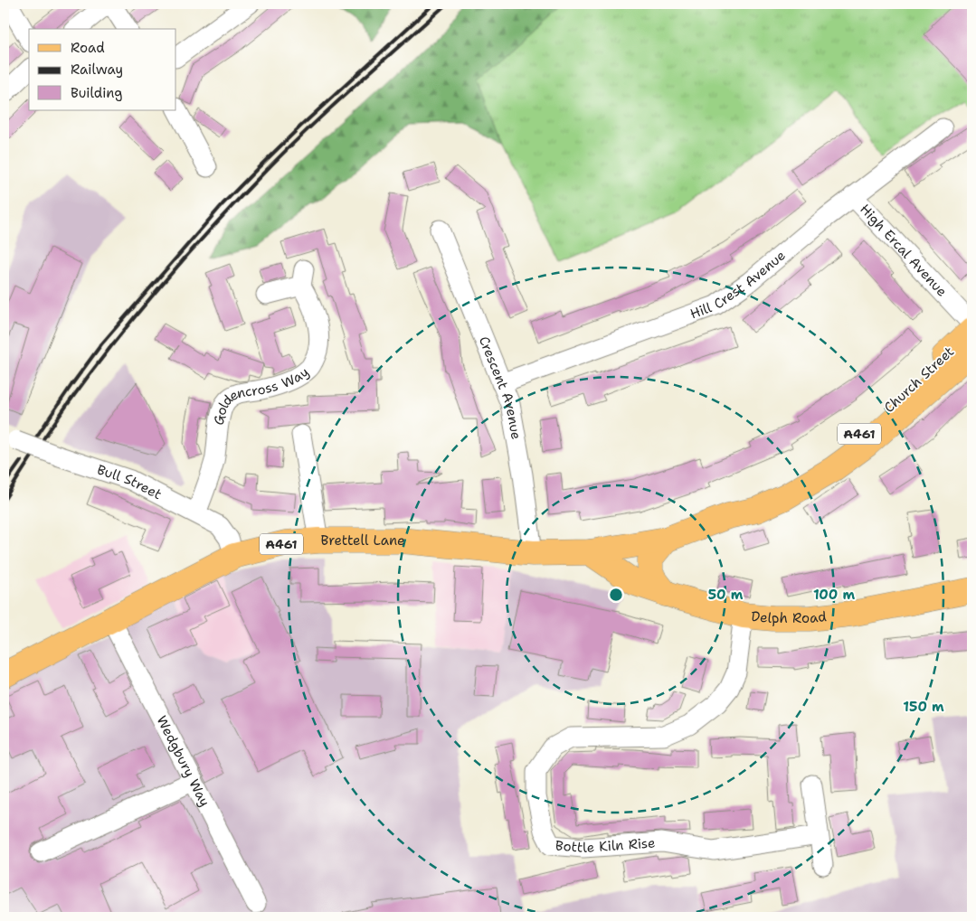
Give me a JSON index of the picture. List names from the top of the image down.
{
  "streets": {
    "main road": [
      "Church Street",
      "A461",
      "Brettell Lane",
      "Delph Road"
    ],
    "street": [
      "High Ercal Avenue",
      "Hill Crest Avenue",
      "Crescent Avenue",
      "Goldencross Way",
      "Bull Street",
      "Wedgbury Way",
      "Bottle Kiln Rise"
    ]
  },
  "crossings": [
    ["High Ercal Avenue", "Hill Crest Avenue"],
    ["Hill Crest Avenue", "Crescent Avenue"],
    ["Church Street", "Brettell Lane"],
    ["Church Street", "Delph Road"],
    ["Crescent Avenue", "Brettell Lane"],
    ["Goldencross Way", "Bull Street"],
    ["Bull Street", "Brettell Lane"],
    ["Brettell Lane", "Delph Road"],
    ["Brettell Lane", "Wedgbury Way"],
    ["Delph Road", "Bottle Kiln Rise"]
  ],
  "legend": ["Road", "Railway", "Building"],
  "rings": ["50 m", "100 m", "150 m"]
}
